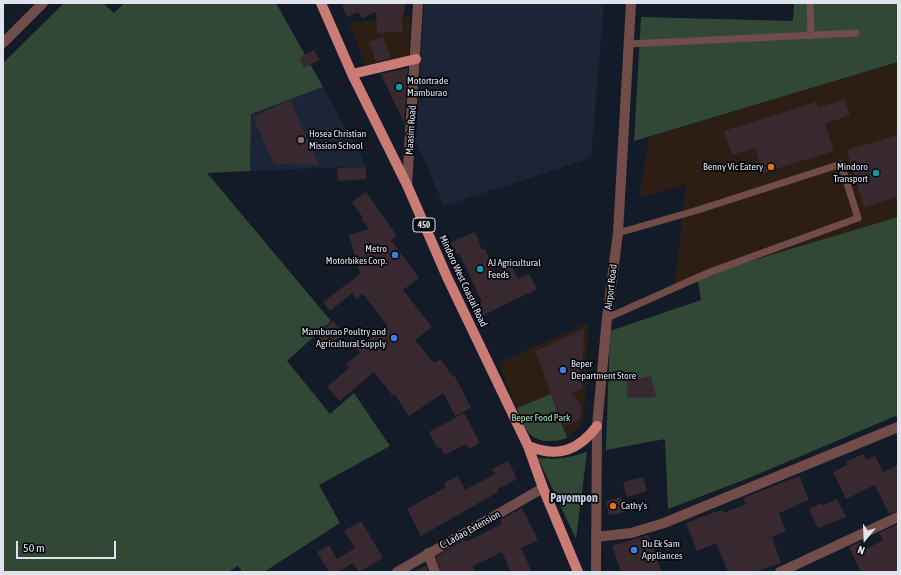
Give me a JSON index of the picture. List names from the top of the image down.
{
  "streets": {
    "main road": ["450", "Mindoro West Coastal Road"],
    "street": ["Maasim Road", "Airport Road", "C. Ladao Extension"]
  },
  "crossings": [
    ["Maasim Road", "Mindoro West Coastal Road"],
    ["Mindoro West Coastal Road", "C. Ladao Extension"]
  ],
  "districts": ["Payompon"],
  "parks": ["Beper Food Park"],
  "places": [
    "Motortrade Mamburao",
    "Hosea Christian Mission School",
    "Benny Vic Eatery",
    "Mindoro Transport",
    "Metro Motorbikes Corp.",
    "AJ Agricultural Feeds",
    "Mamburao Poultry and Agricultural Supply",
    "Beper Department Store",
    "Cathy's",
    "Du Ek Sam Appliances"
  ],
  "scale_bar": "50 m",
  "north": "bottom"
}
